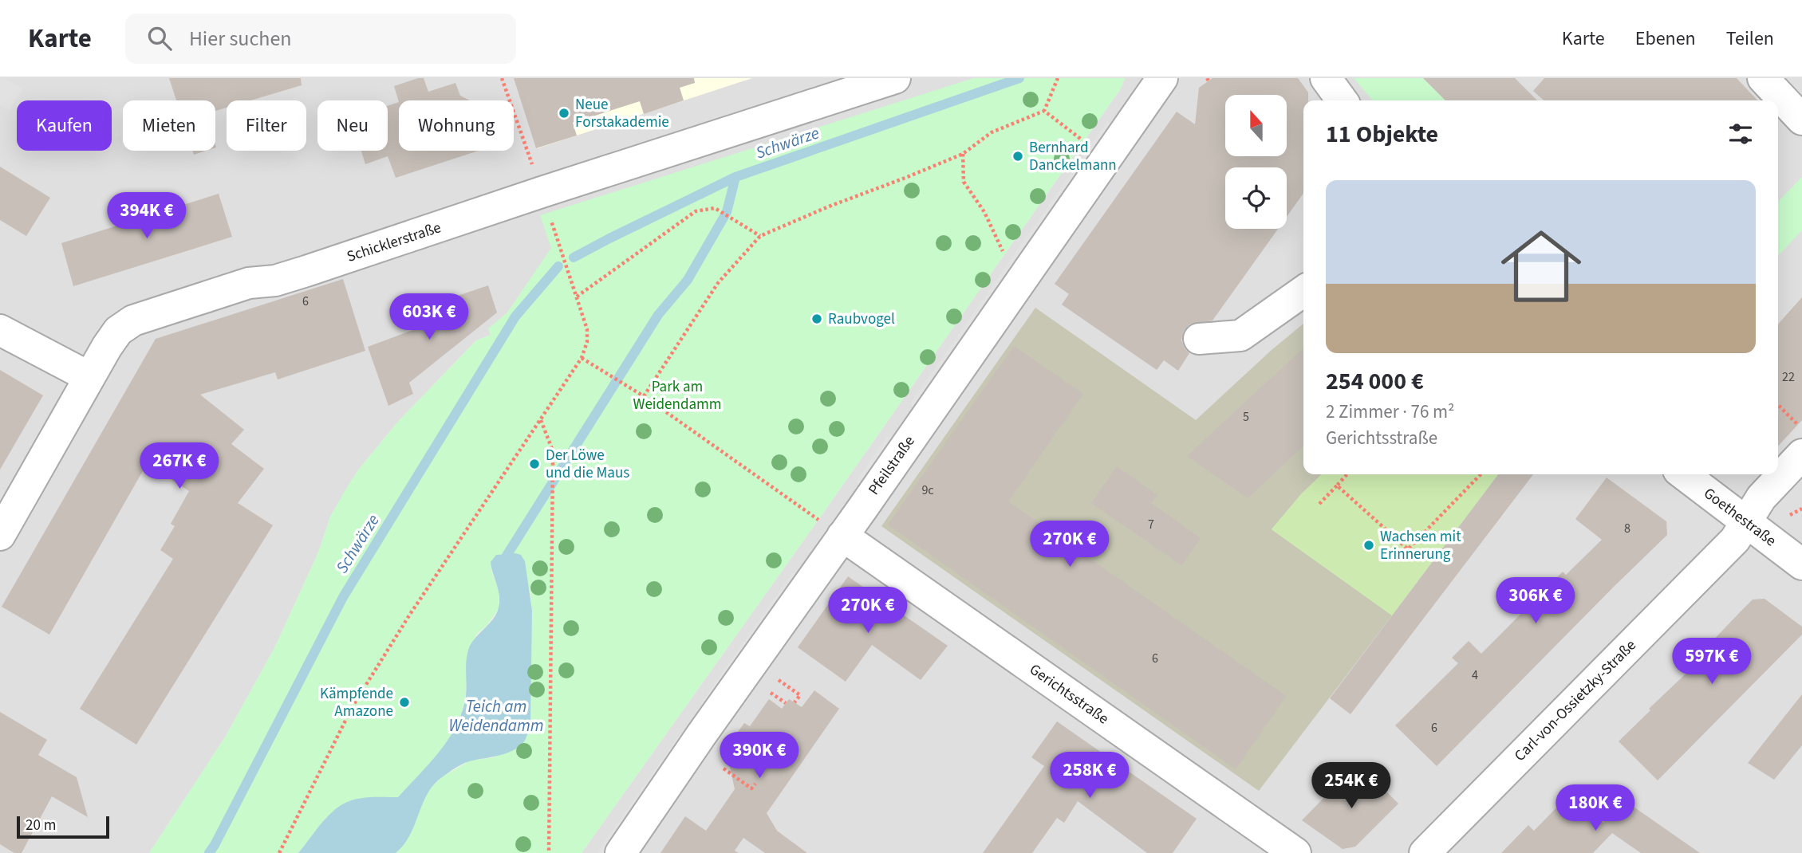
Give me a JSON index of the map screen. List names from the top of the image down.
{
  "streets": {
    "street": [
      "Schicklerstraße",
      "Pfeilstraße",
      "Goethestraße",
      "Gerichtsstraße",
      "Carl-von-Ossietzky-Straße"
    ]
  },
  "crossings": [
    ["Pfeilstraße", "Gerichtsstraße"],
    ["Goethestraße", "Carl-von-Ossietzky-Straße"]
  ],
  "water": ["Schwärze", "Teich am Weidendamm"],
  "parks": ["Park am Weidendamm"],
  "places": [
    "Neue Forstakademie",
    "Bernhard Danckelmann",
    "Raubvogel",
    "Der Löwe und die Maus",
    "Wachsen mit Erinnerung",
    "Kämpfende Amazone"
  ],
  "house_numbers": [
    "6",
    "22",
    "5",
    "9c",
    "7",
    "8",
    "6",
    "4",
    "6"
  ],
  "scale_bar": "20 m",
  "north": "top",
  "page": {
    "header": "Karte",
    "search": "Hier suchen",
    "nav": ["Karte", "Ebenen", "Teilen"],
    "chip": [
      "Kaufen",
      "Mieten",
      "Filter",
      "Neu",
      "Wohnung"
    ],
    "heading": "11 Objekte",
    "list": [
      {
        "name": "254 000 €",
        "note": "2 Zimmer · 76 m² · Gerichtsstraße"
      }
    ],
    "price": [
      "394K €",
      "603K €",
      "267K €",
      "270K €",
      "306K €",
      "270K €",
      "597K €",
      "390K €",
      "258K €",
      "254K €",
      "180K €"
    ],
    "scale": "20 m"
  }
}
